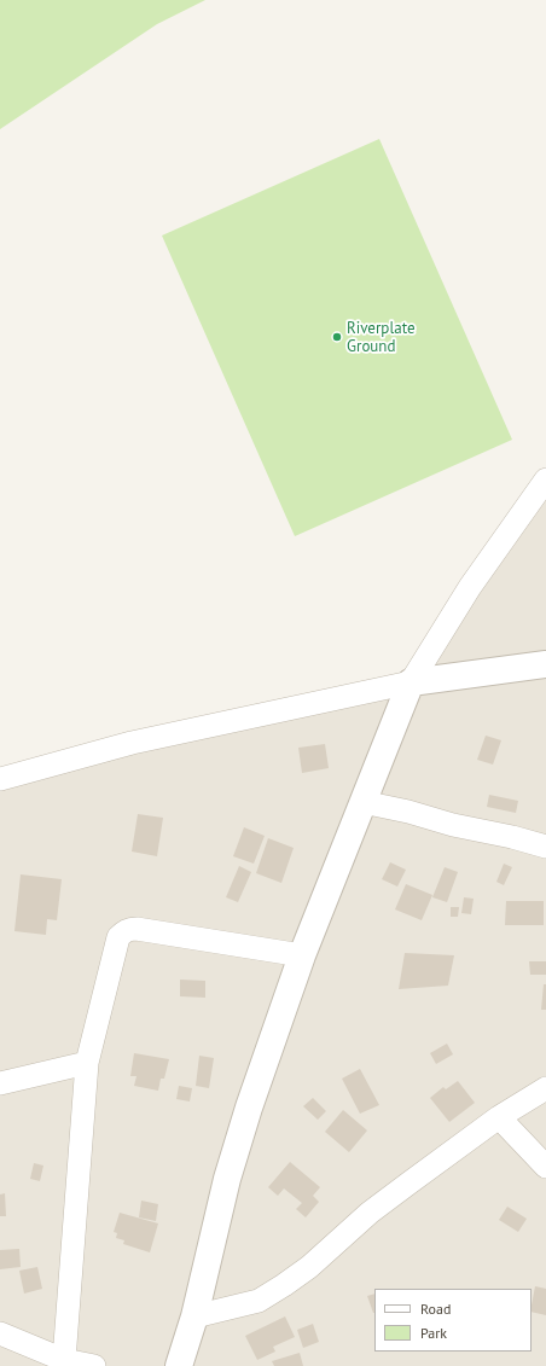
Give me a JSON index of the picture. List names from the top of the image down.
{
  "places": ["Riverplate Ground"],
  "legend": ["Road", "Park"]
}
